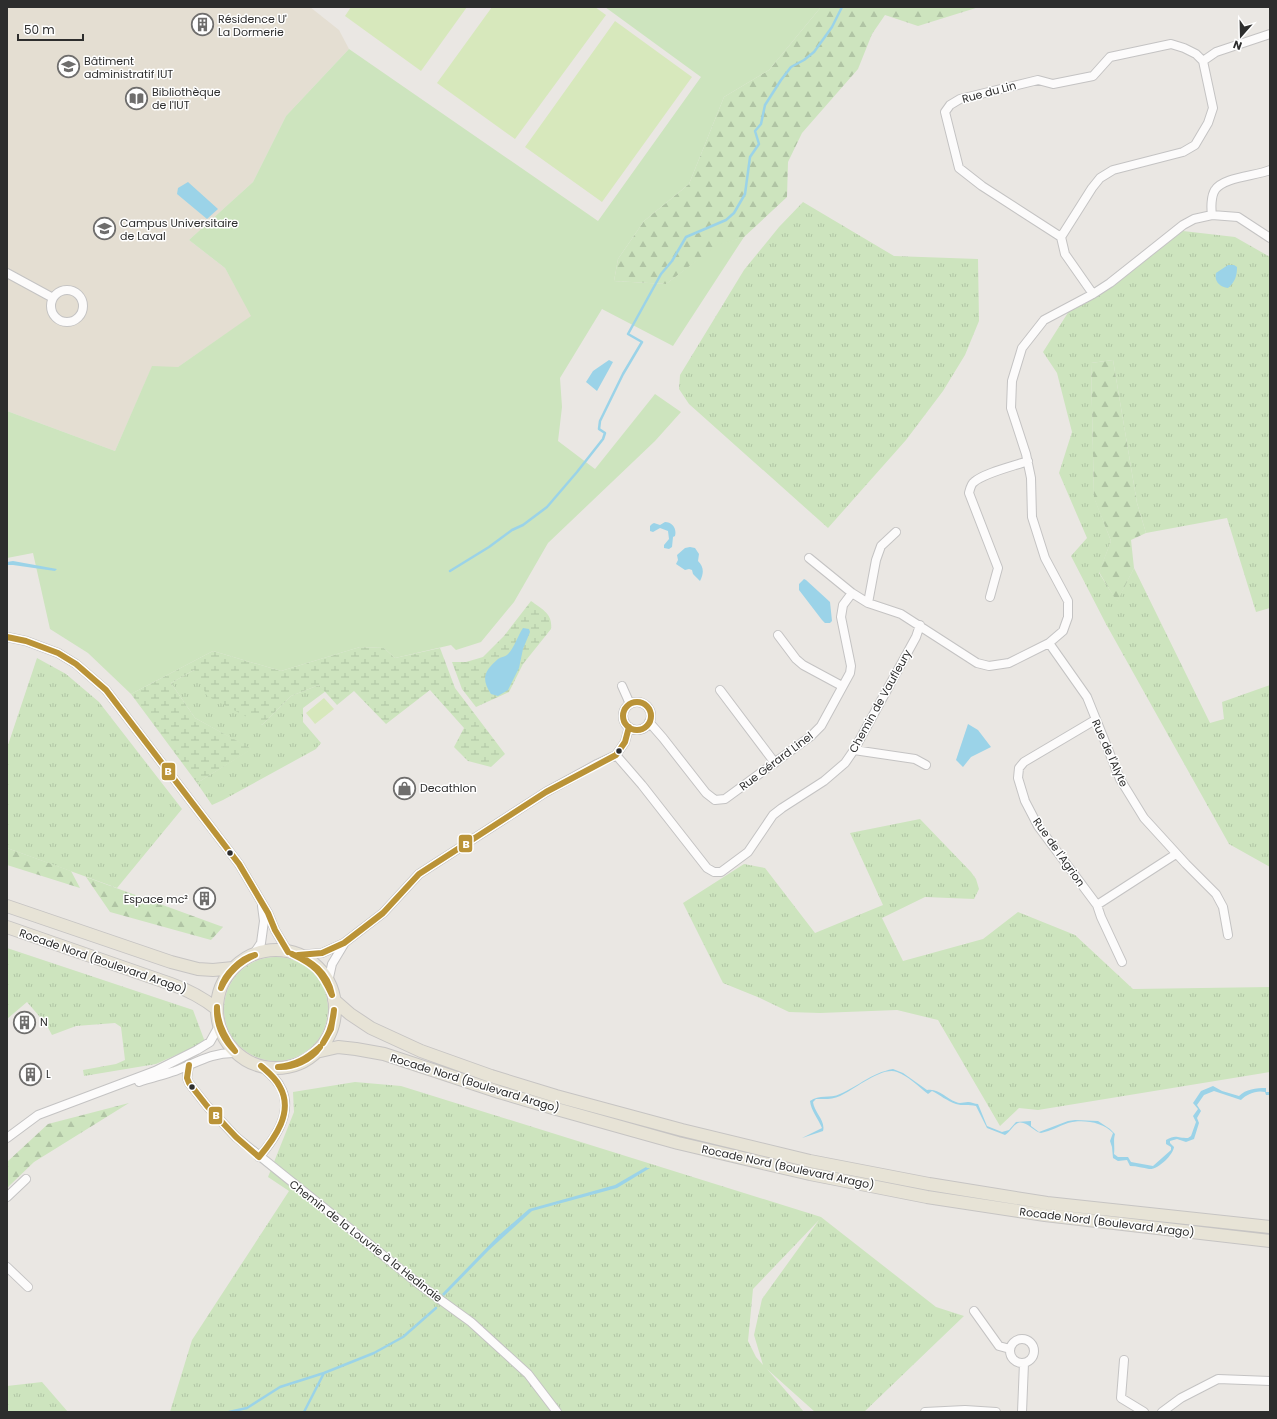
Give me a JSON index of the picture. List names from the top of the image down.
{
  "streets": {
    "main road": ["Rocade Nord (Boulevard Arago)"],
    "street": [
      "Rue du Lin",
      "Chemin de Vaufleury",
      "Rue de l'Alyte",
      "Rue Gérard Linel",
      "Rue de l'Agrion",
      "Chemin de la Louvrie à la Hedinaie"
    ]
  },
  "crossings": [
    ["Rue de l'Alyte", "Rue de l'Agrion"]
  ],
  "places": {
    "building": [
      "Résidence U' La Dormerie",
      "Espace mc²",
      "N",
      "L"
    ],
    "school or university": ["Bâtiment administratif IUT", "Campus Universitaire de Laval"],
    "library": ["Bibliothèque de l'IUT"],
    "shop": ["Decathlon"]
  },
  "lines": ["transit line B"],
  "scale_bar": "50 m",
  "north": "bottom"
}
